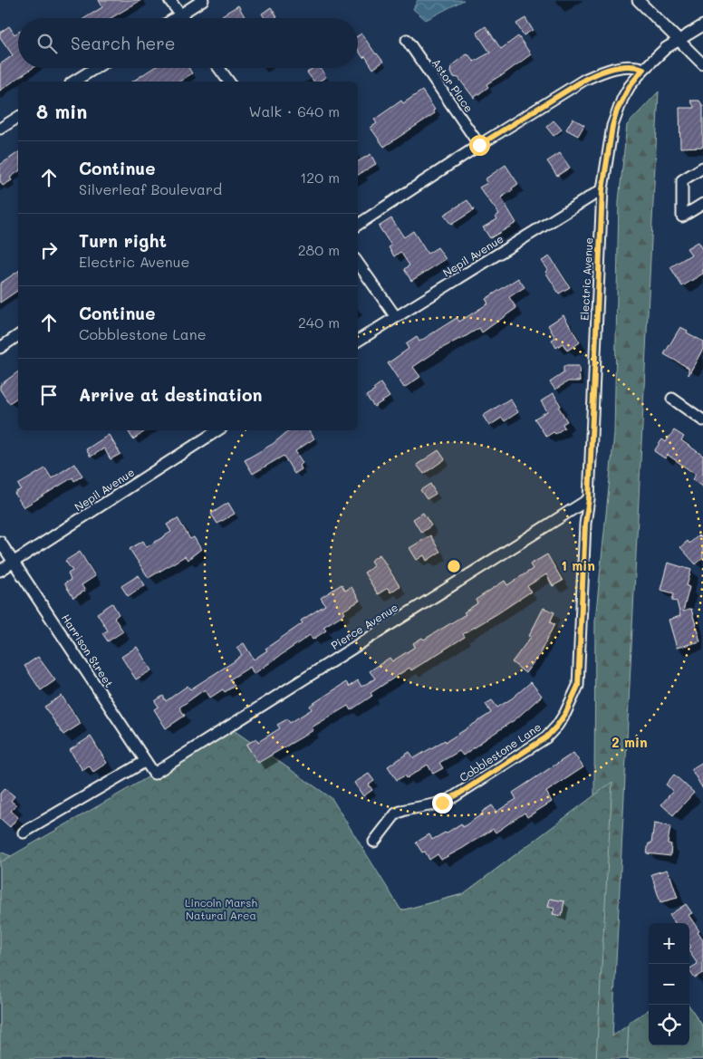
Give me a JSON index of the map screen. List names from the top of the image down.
{
  "streets": {
    "street": [
      "Astor Place",
      "Nepil Avenue",
      "Electric Avenue",
      "Pierce Avenue",
      "Harrison Street",
      "Cobblestone Lane"
    ]
  },
  "crossings": [
    ["Nepil Avenue", "Electric Avenue"],
    ["Nepil Avenue", "Harrison Street"],
    ["Electric Avenue", "Pierce Avenue"],
    ["Electric Avenue", "Cobblestone Lane"],
    ["Pierce Avenue", "Harrison Street"],
    ["Pierce Avenue", "Cobblestone Lane"]
  ],
  "parks": ["Lincoln Marsh Natural Area"],
  "page": {
    "search": "Search here",
    "heading": ["8 min", "Walk · 640 m"],
    "list": [
      ["Continue", "Silverleaf Boulevard", "120 m"],
      ["Turn right", "Electric Avenue", "280 m"],
      ["Continue", "Cobblestone Lane", "240 m"],
      "Arrive at destination"
    ],
    "map_buttons": ["+", "−"]
  },
  "rings": ["1 min", "2 min"]
}
